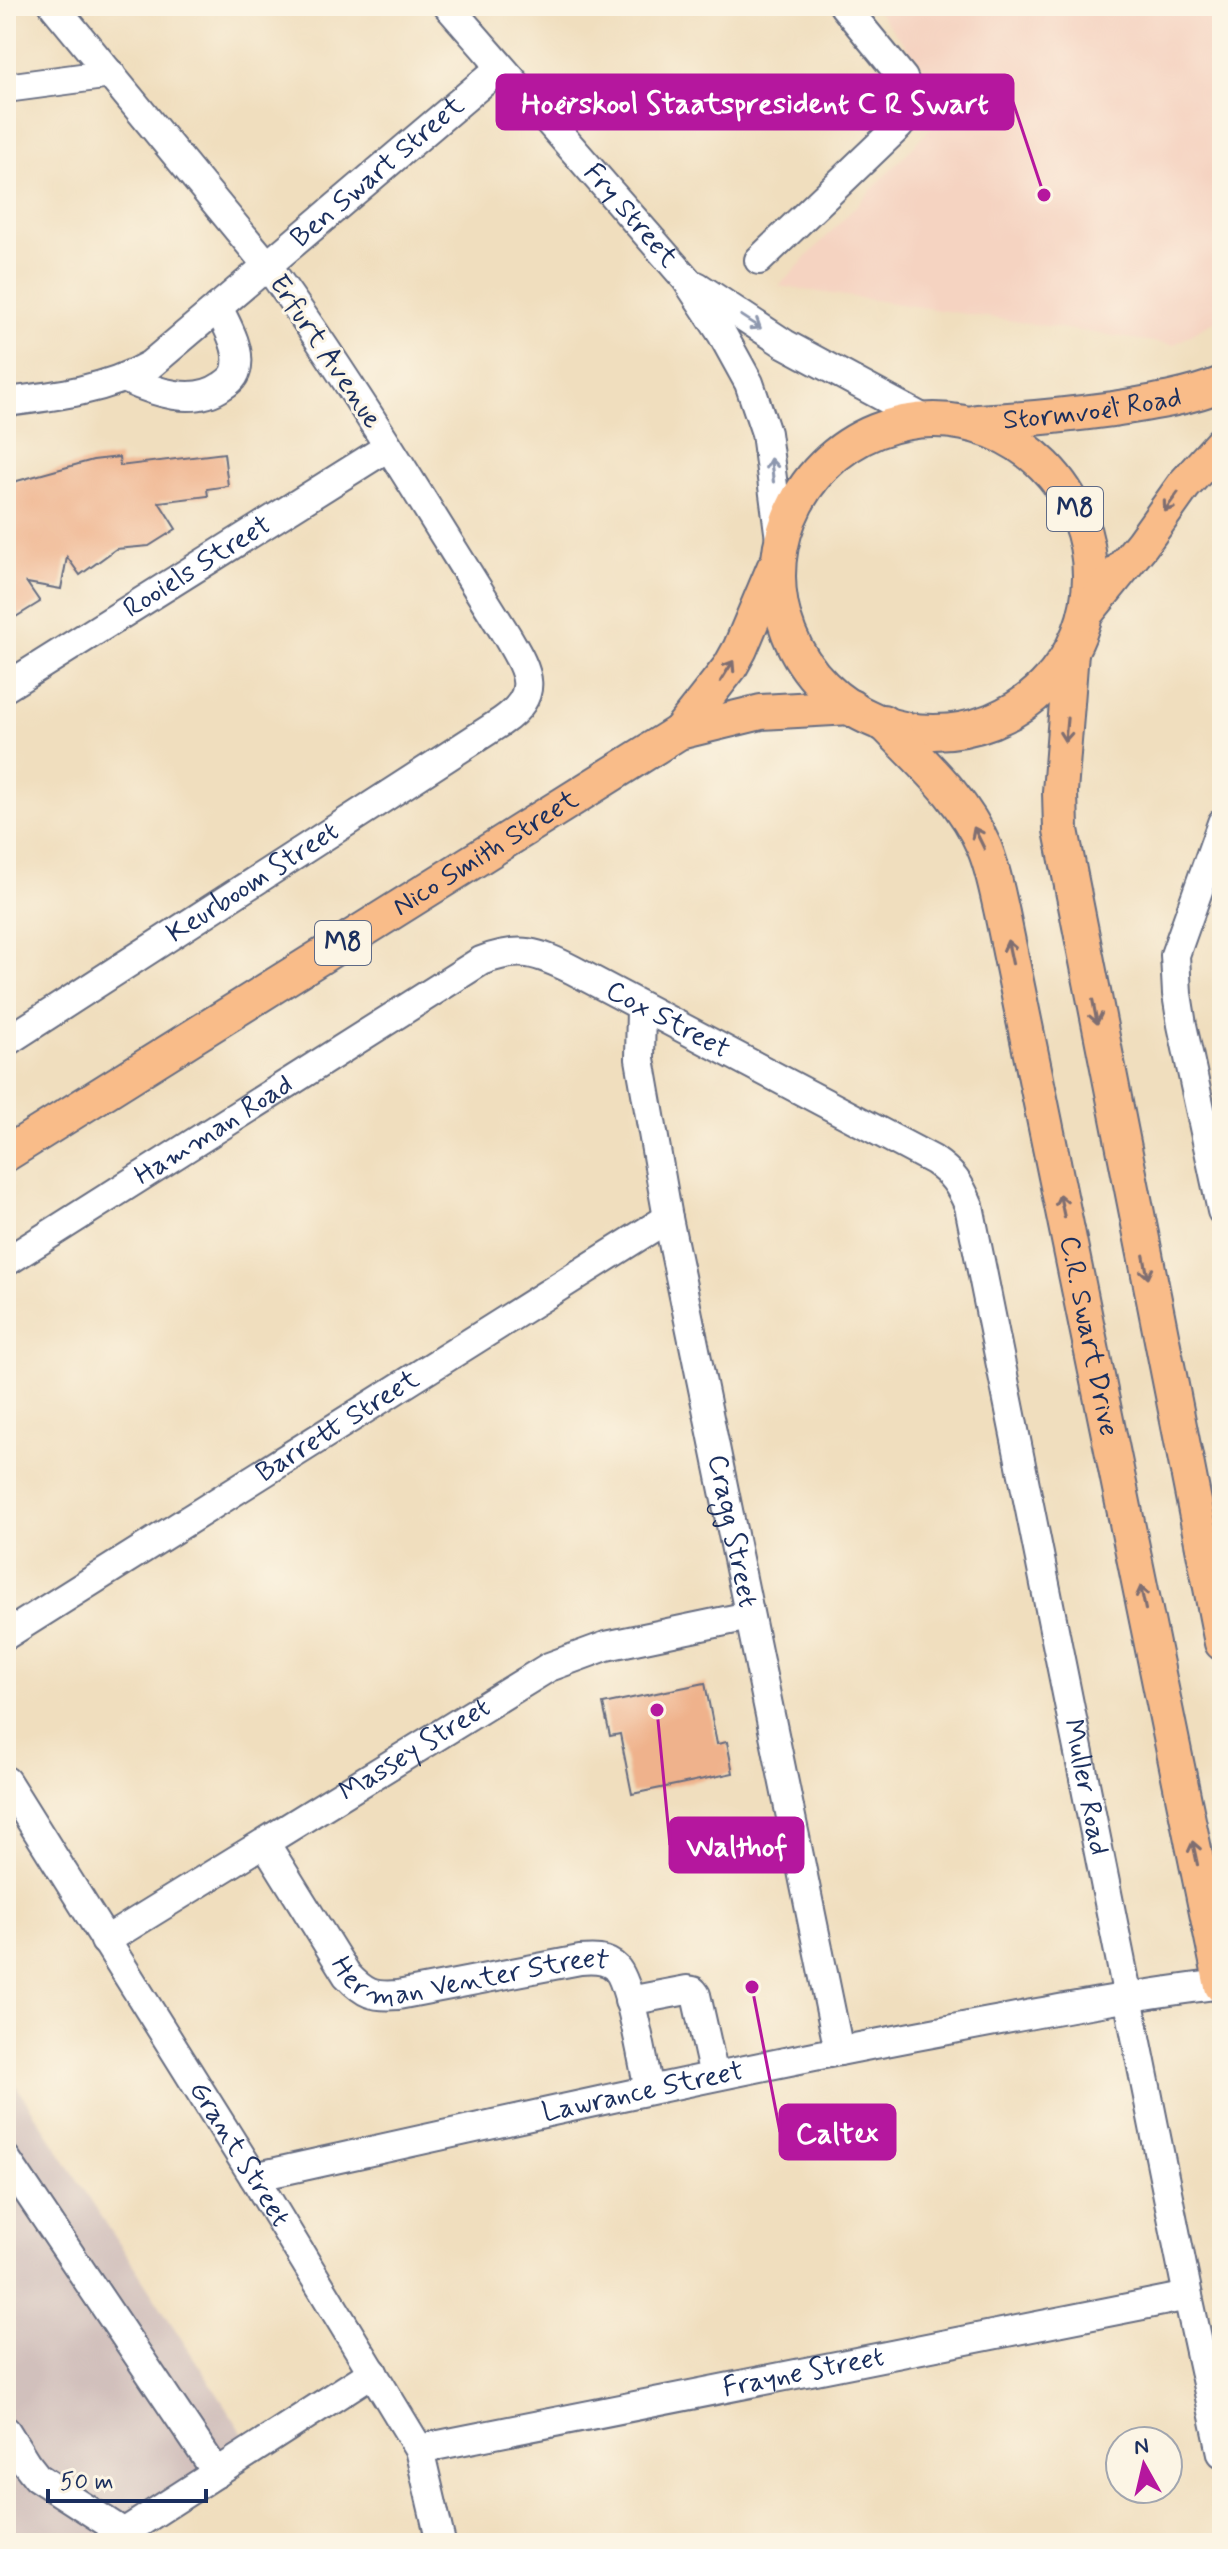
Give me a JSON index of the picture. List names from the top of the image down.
{
  "streets": {
    "main road": [
      "Stormvoël Road",
      "M8",
      "Nico Smith Street",
      "C.R. Swart Drive"
    ],
    "street": [
      "Ben Swart Street",
      "Fry Street",
      "Erfurt Avenue",
      "Rooiels Street",
      "Keurboom Street",
      "Cox Street",
      "Hamman Road",
      "Barrett Street",
      "Cragg Street",
      "Massey Street",
      "Muller Road",
      "Herman Venter Street",
      "Lawrance Street",
      "Grant Street",
      "Frayne Street"
    ]
  },
  "crossings": [
    ["Ben Swart Street", "Fry Street"],
    ["Ben Swart Street", "Erfurt Avenue"],
    ["Fry Street", "Stormvoël Road"],
    ["Fry Street", "Nico Smith Street"],
    ["Erfurt Avenue", "Rooiels Street"],
    ["Erfurt Avenue", "Keurboom Street"],
    ["Stormvoël Road", "Nico Smith Street"],
    ["Stormvoël Road", "C.R. Swart Drive"],
    ["Cox Street", "Hamman Road"],
    ["Cox Street", "Cragg Street"],
    ["Cox Street", "Muller Road"],
    ["C.R. Swart Drive", "Lawrance Street"],
    ["Barrett Street", "Cragg Street"],
    ["Cragg Street", "Massey Street"],
    ["Cragg Street", "Lawrance Street"],
    ["Massey Street", "Herman Venter Street"],
    ["Massey Street", "Grant Street"],
    ["Muller Road", "Lawrance Street"],
    ["Muller Road", "Frayne Street"],
    ["Herman Venter Street", "Lawrance Street"],
    ["Lawrance Street", "Grant Street"],
    ["Grant Street", "Frayne Street"]
  ],
  "places": ["Hoërskool Staatspresident C R Swart", "Walthof", "Caltex"],
  "scale_bar": "50 m",
  "north": "top"
}
